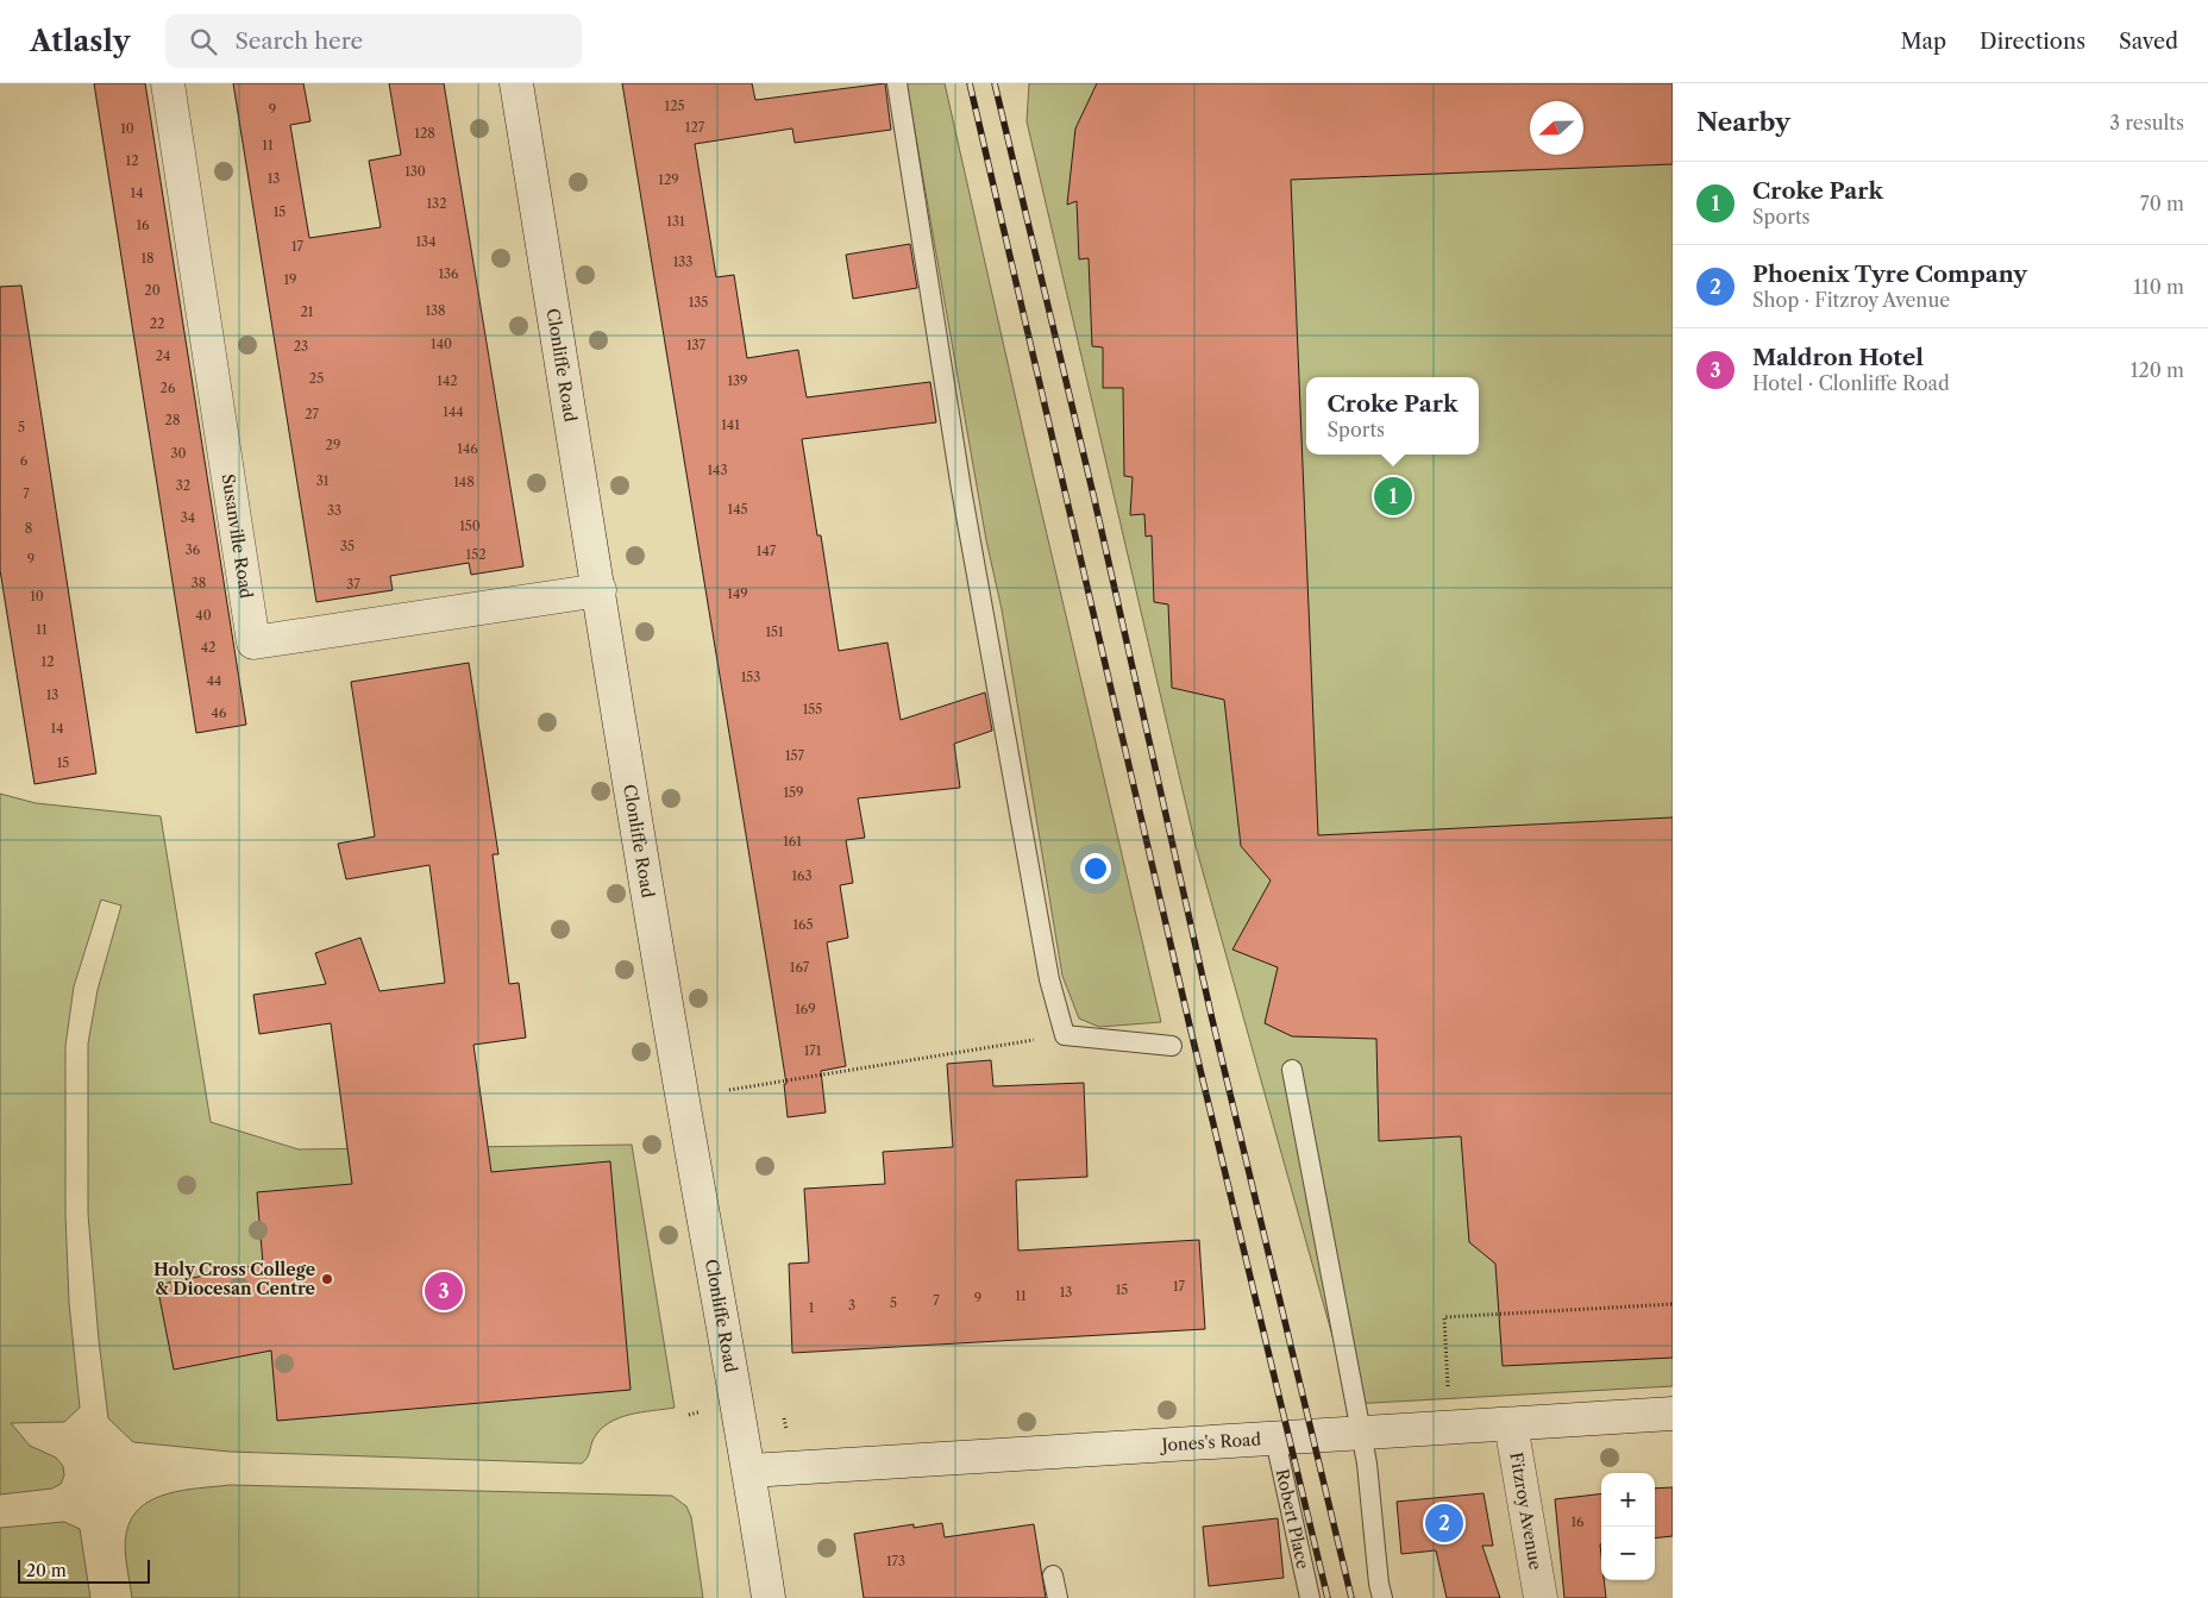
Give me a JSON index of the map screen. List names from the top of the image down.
{
  "streets": {
    "street": [
      "Clonliffe Road",
      "Susanville Road",
      "Jones's Road",
      "Fitzroy Avenue"
    ],
    "lane": ["Robert Place"]
  },
  "crossings": [
    ["Clonliffe Road", "Susanville Road"],
    ["Clonliffe Road", "Jones's Road"],
    ["Jones's Road", "Fitzroy Avenue"],
    ["Jones's Road", "Robert Place"]
  ],
  "places": ["Holy Cross College & Diocesan Centre"],
  "house_numbers": [
    "125",
    "9",
    "127",
    "10",
    "128",
    "11",
    "12",
    "130",
    "13",
    "129",
    "14",
    "132",
    "15",
    "131",
    "16",
    "134",
    "17",
    "18",
    "133",
    "136",
    "19",
    "20",
    "135",
    "138",
    "21",
    "22",
    "140",
    "137",
    "23",
    "24",
    "25",
    "142",
    "139",
    "26",
    "144",
    "27",
    "28",
    "141",
    "5",
    "29",
    "146",
    "30",
    "6",
    "143",
    "31",
    "148",
    "32",
    "7",
    "145",
    "33",
    "34",
    "150",
    "8",
    "35",
    "36",
    "147",
    "152",
    "9",
    "38",
    "37",
    "149",
    "10",
    "40",
    "11",
    "151",
    "42",
    "12",
    "153",
    "44",
    "13",
    "155",
    "46",
    "14",
    "157",
    "15",
    "159",
    "161",
    "163",
    "165",
    "167",
    "169",
    "171",
    "17",
    "15",
    "13",
    "11",
    "9",
    "7",
    "5",
    "3",
    "1",
    "16",
    "173"
  ],
  "scale_bar": "20 m",
  "north": "left",
  "page": {
    "header": "Atlasly",
    "search": "Search here",
    "nav": ["Map", "Directions", "Saved"],
    "heading": ["Nearby", "3 results"],
    "list": [
      {
        "mark": "1",
        "name": "Croke Park",
        "note": "Sports",
        "value": "70 m"
      },
      {
        "mark": "2",
        "name": "Phoenix Tyre Company",
        "note": "Shop · Fitzroy Avenue",
        "value": "110 m"
      },
      {
        "mark": "3",
        "name": "Maldron Hotel",
        "note": "Hotel · Clonliffe Road",
        "value": "120 m"
      }
    ],
    "popup": ["Croke Park", "Sports"],
    "pins": ["1", "3", "2"],
    "map_buttons": ["+", "−"],
    "scale": "20 m"
  }
}
